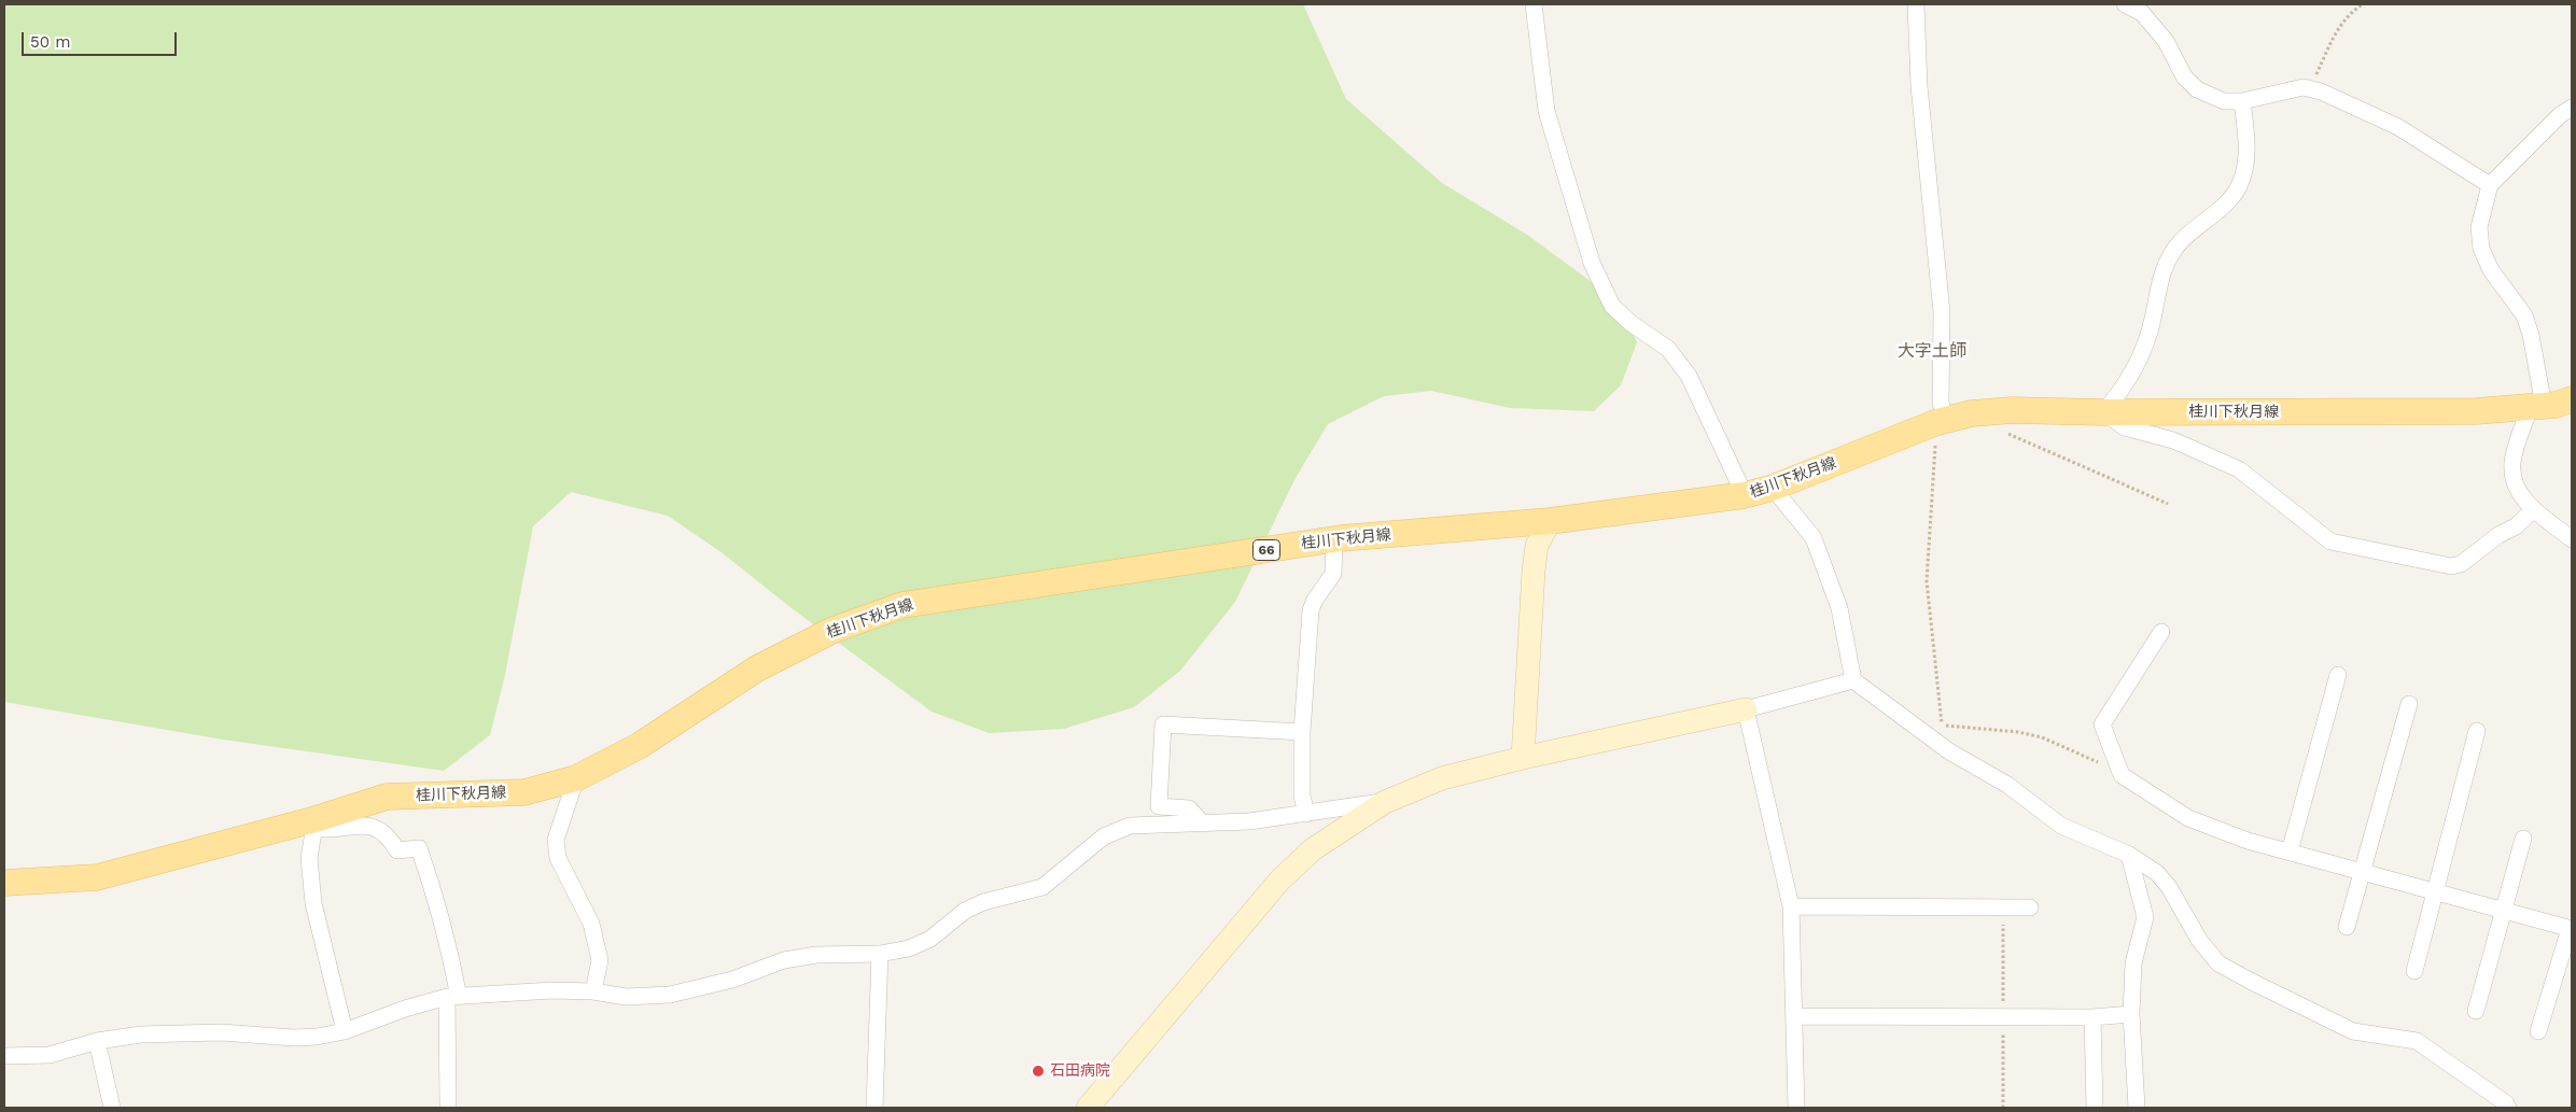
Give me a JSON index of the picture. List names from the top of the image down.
{
  "streets": {
    "main road": ["桂川下秋月線", "66"]
  },
  "districts": ["大字土師"],
  "places": ["石田病院"],
  "scale_bar": "50 m"
}
